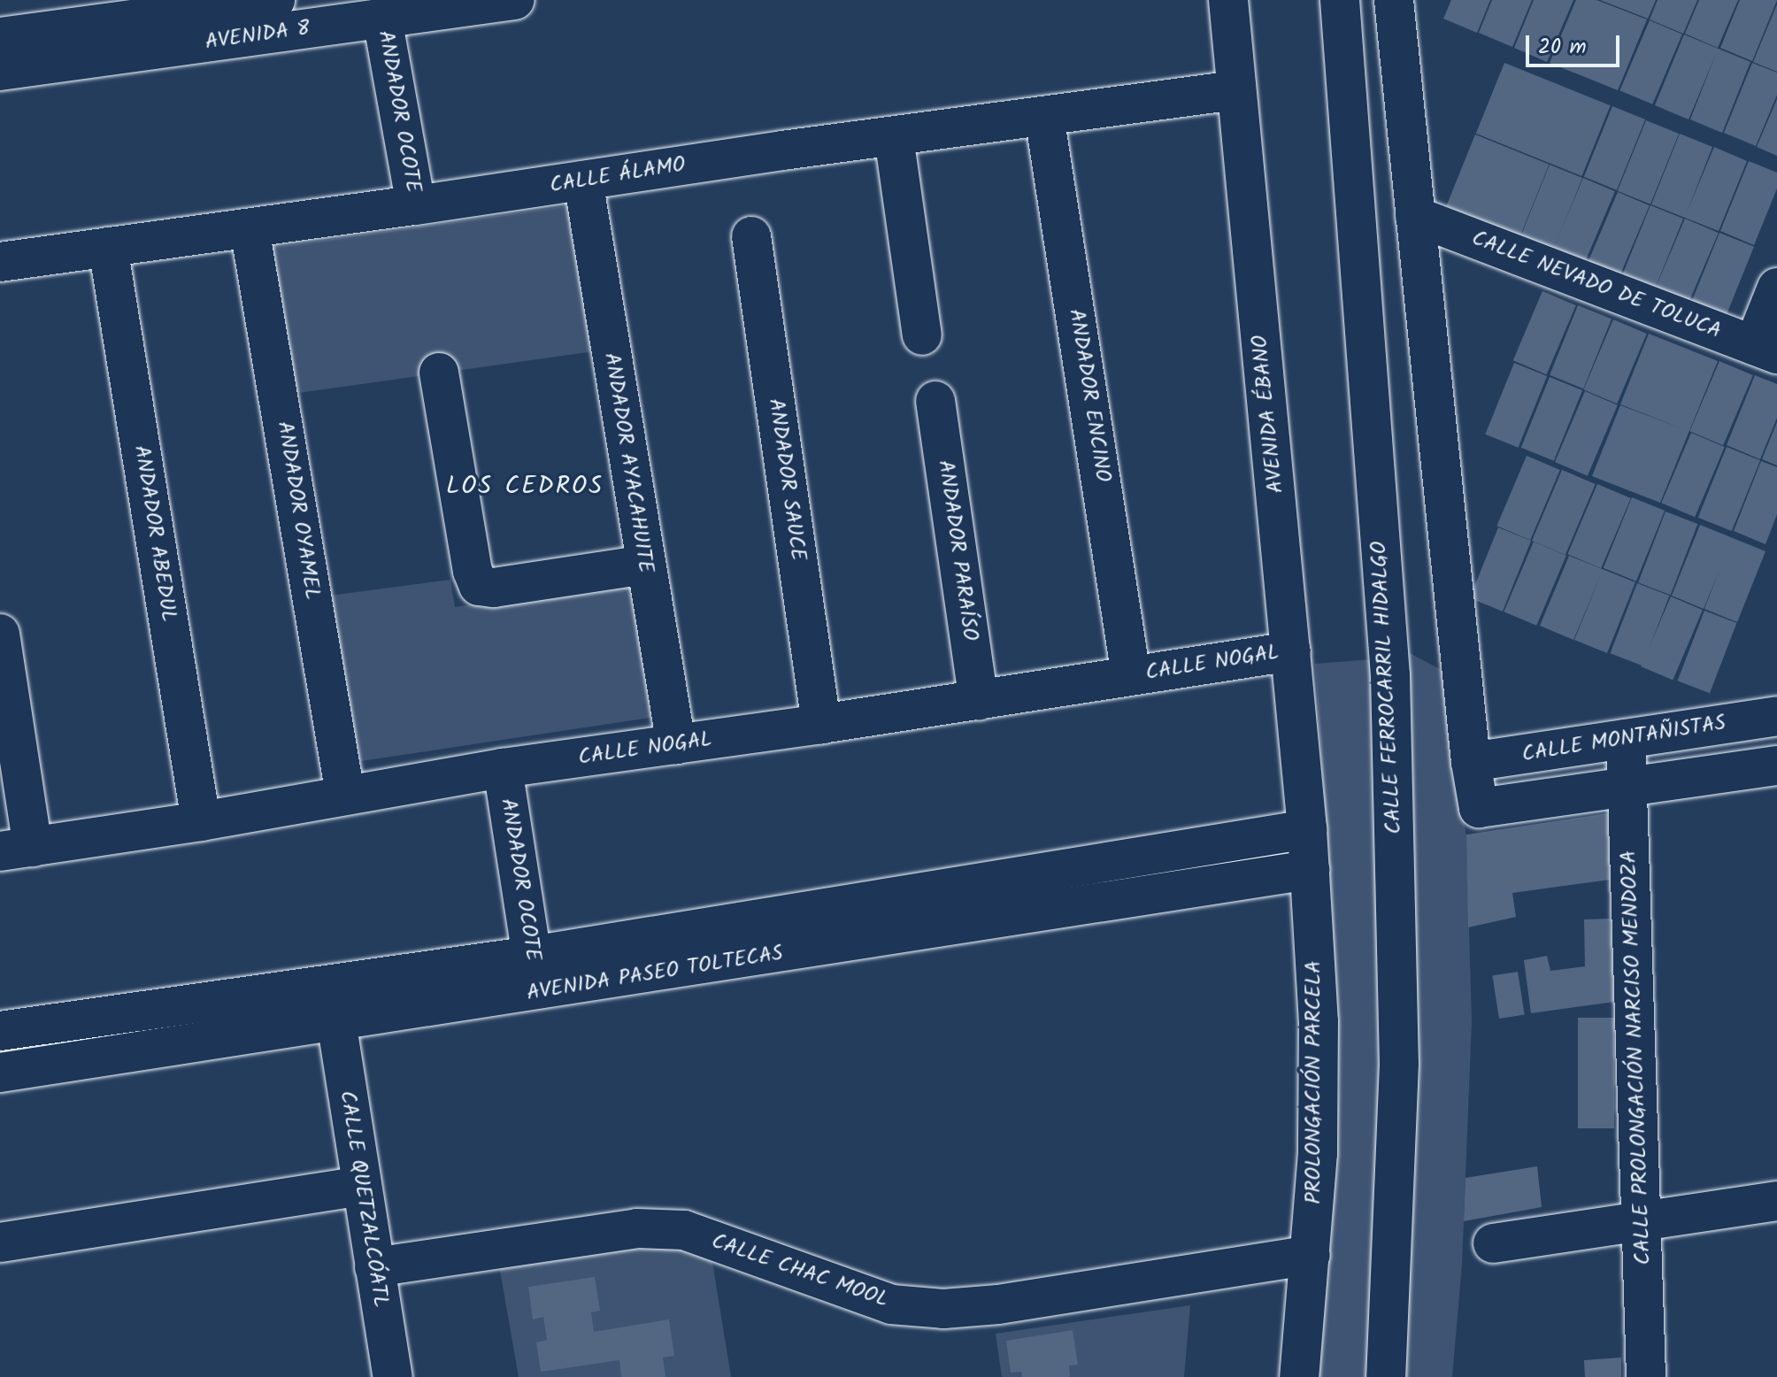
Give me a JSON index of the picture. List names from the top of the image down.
{
  "streets": {
    "street": [
      "AVENIDA 8",
      "ANDADOR OCOTE",
      "CALLE ÁLAMO",
      "CALLE NEVADO DE TOLUCA",
      "ANDADOR ENCINO",
      "AVENIDA ÉBANO",
      "ANDADOR AYACAHUITE",
      "ANDADOR SAUCE",
      "ANDADOR OYAMEL",
      "ANDADOR ABEDUL",
      "ANDADOR PARAÍSO",
      "CALLE NOGAL",
      "CALLE FERROCARRIL HIDALGO",
      "CALLE MONTAÑISTAS",
      "AVENIDA PASEO TOLTECAS",
      "CALLE PROLONGACIÓN NARCISO MENDOZA",
      "PROLONGACIÓN PARCELA",
      "CALLE QUETZALCÓATL",
      "CALLE CHAC MOOL"
    ]
  },
  "crossings": [
    ["AVENIDA 8", "ANDADOR OCOTE"],
    ["ANDADOR OCOTE", "CALLE ÁLAMO"],
    ["ANDADOR OCOTE", "CALLE NOGAL"],
    ["ANDADOR OCOTE", "AVENIDA PASEO TOLTECAS"],
    ["CALLE ÁLAMO", "ANDADOR ENCINO"],
    ["CALLE ÁLAMO", "AVENIDA ÉBANO"],
    ["CALLE ÁLAMO", "ANDADOR AYACAHUITE"],
    ["CALLE ÁLAMO", "ANDADOR OYAMEL"],
    ["CALLE ÁLAMO", "ANDADOR ABEDUL"],
    ["ANDADOR ENCINO", "CALLE NOGAL"],
    ["AVENIDA ÉBANO", "CALLE NOGAL"],
    ["AVENIDA ÉBANO", "AVENIDA PASEO TOLTECAS"],
    ["AVENIDA ÉBANO", "PROLONGACIÓN PARCELA"],
    ["ANDADOR AYACAHUITE", "CALLE NOGAL"],
    ["ANDADOR SAUCE", "CALLE NOGAL"],
    ["ANDADOR OYAMEL", "CALLE NOGAL"],
    ["ANDADOR ABEDUL", "CALLE NOGAL"],
    ["ANDADOR PARAÍSO", "CALLE NOGAL"],
    ["CALLE MONTAÑISTAS", "CALLE PROLONGACIÓN NARCISO MENDOZA"],
    ["AVENIDA PASEO TOLTECAS", "PROLONGACIÓN PARCELA"],
    ["AVENIDA PASEO TOLTECAS", "CALLE QUETZALCÓATL"],
    ["PROLONGACIÓN PARCELA", "CALLE CHAC MOOL"],
    ["CALLE QUETZALCÓATL", "CALLE CHAC MOOL"]
  ],
  "districts": ["LOS CEDROS"],
  "scale_bar": "20 m"
}
